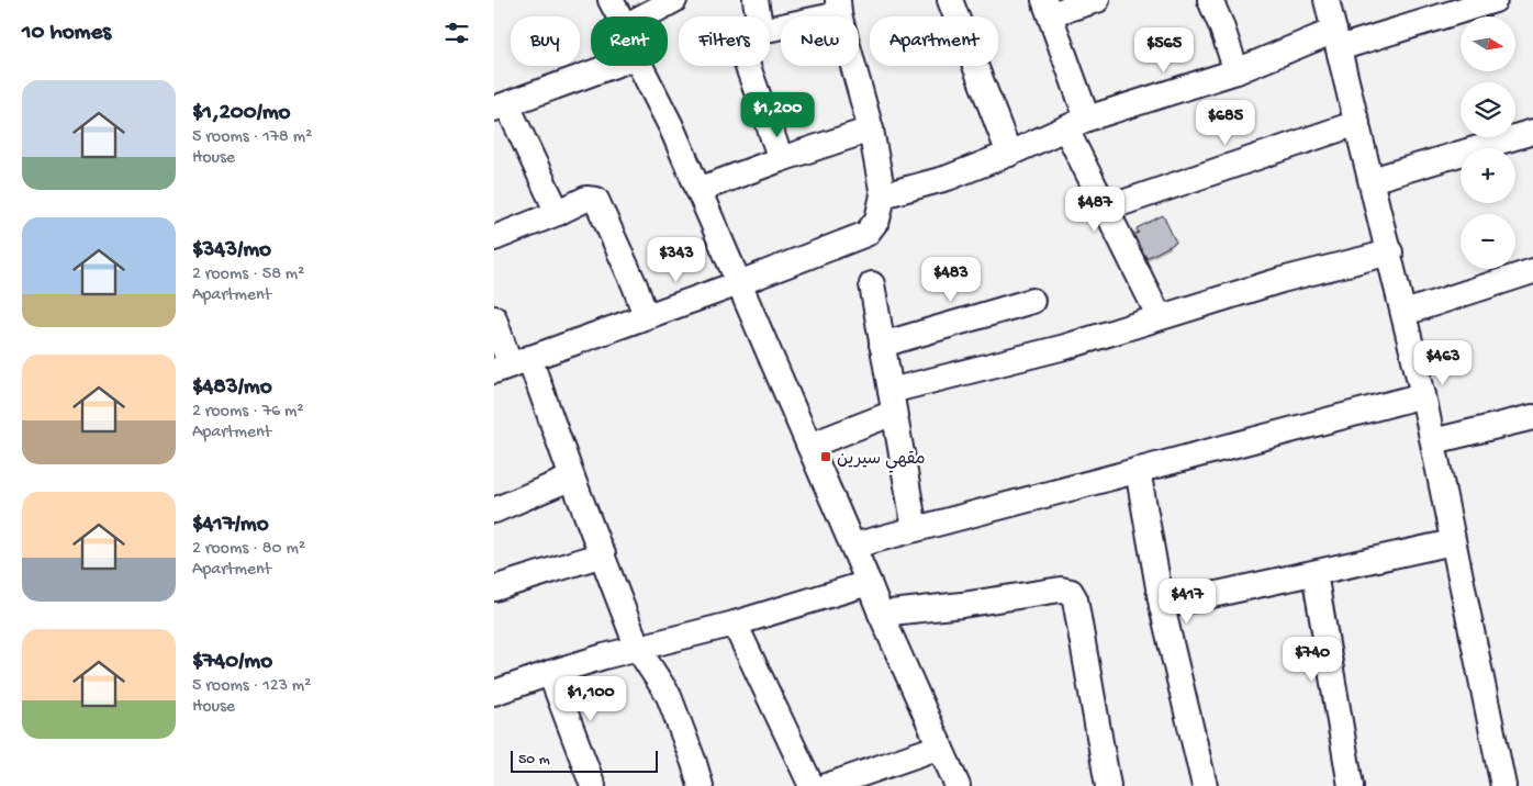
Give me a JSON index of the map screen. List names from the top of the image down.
{
  "places": {
    "transit": ["مقهي سيرين"]
  },
  "scale_bar": "50 m",
  "north": "right",
  "page": {
    "heading": "10 homes",
    "map_buttons": ["+", "−"],
    "chip": [
      "Buy",
      "Rent",
      "Filters",
      "New",
      "Apartment"
    ],
    "price": [
      "$565",
      "$1,200",
      "$685",
      "$487",
      "$343",
      "$483",
      "$463",
      "$417",
      "$740",
      "$1,100"
    ],
    "list": [
      {
        "name": "$1,200/mo",
        "note": "5 rooms · 178 m² · House"
      },
      {
        "name": "$343/mo",
        "note": "2 rooms · 58 m² · Apartment"
      },
      {
        "name": "$483/mo",
        "note": "2 rooms · 76 m² · Apartment"
      },
      {
        "name": "$417/mo",
        "note": "2 rooms · 80 m² · Apartment"
      },
      {
        "name": "$740/mo",
        "note": "5 rooms · 123 m² · House"
      }
    ],
    "scale": "50 m"
  }
}
